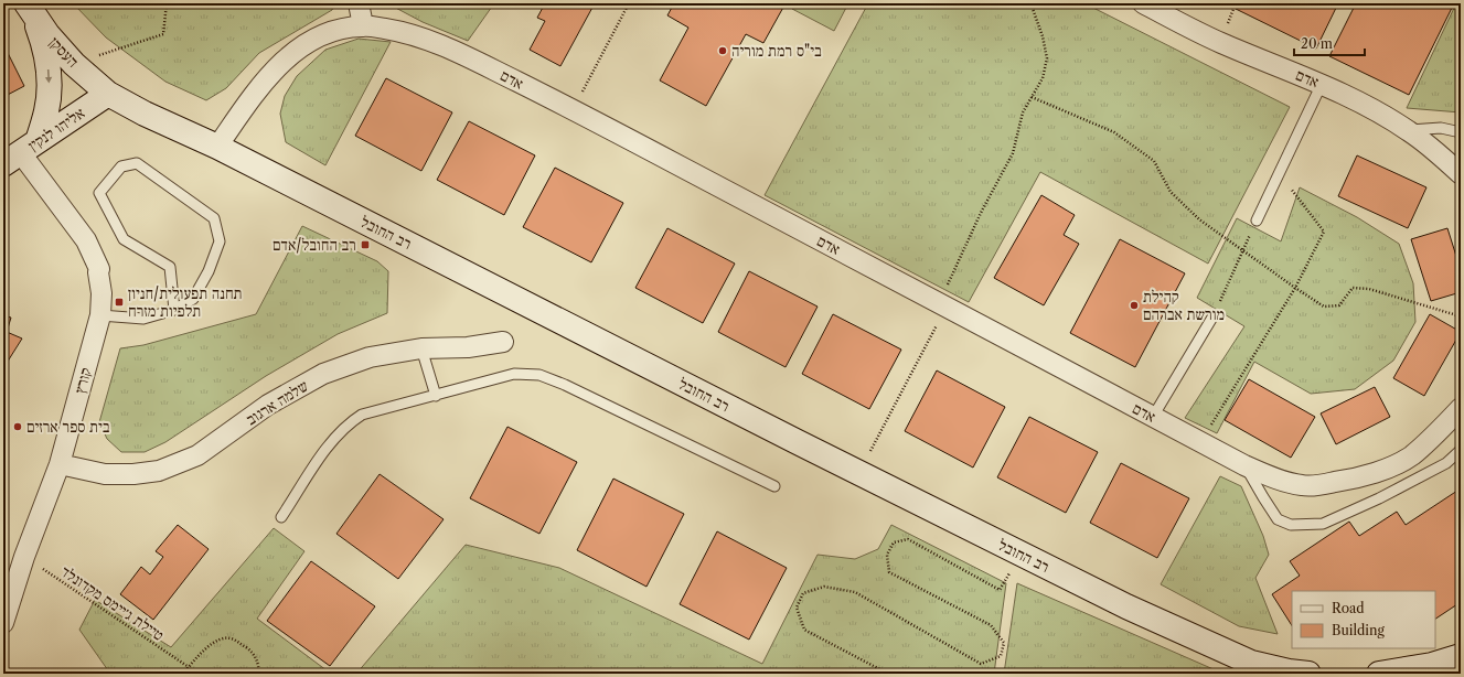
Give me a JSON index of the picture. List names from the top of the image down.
{
  "streets": {
    "street": [
      "העסקן",
      "אדם",
      "אליהו לנקין",
      "רב החובל",
      "קורץ",
      "שלמה ארגוב"
    ],
    "path": ["טיילת ג׳יימס מקדונלד"]
  },
  "crossings": [
    ["העסקן", "אליהו לנקין"],
    ["העסקן", "רב החובל"],
    ["אדם", "רב החובל"],
    ["אליהו לנקין", "רב החובל"],
    ["אליהו לנקין", "קורץ"],
    ["קורץ", "שלמה ארגוב"],
    ["קורץ", "טיילת ג׳יימס מקדונלד"]
  ],
  "places": {
    "other": ["בי\"ס רמת מוריה", "קהילת מורשת אברהם", "בית ספר ארזים"],
    "transit": ["רב החובל/אדם", "תחנה תפעולית/חניון תלפיות מזרח"]
  },
  "legend": ["Road", "Building"],
  "scale_bar": "20 m"
}
